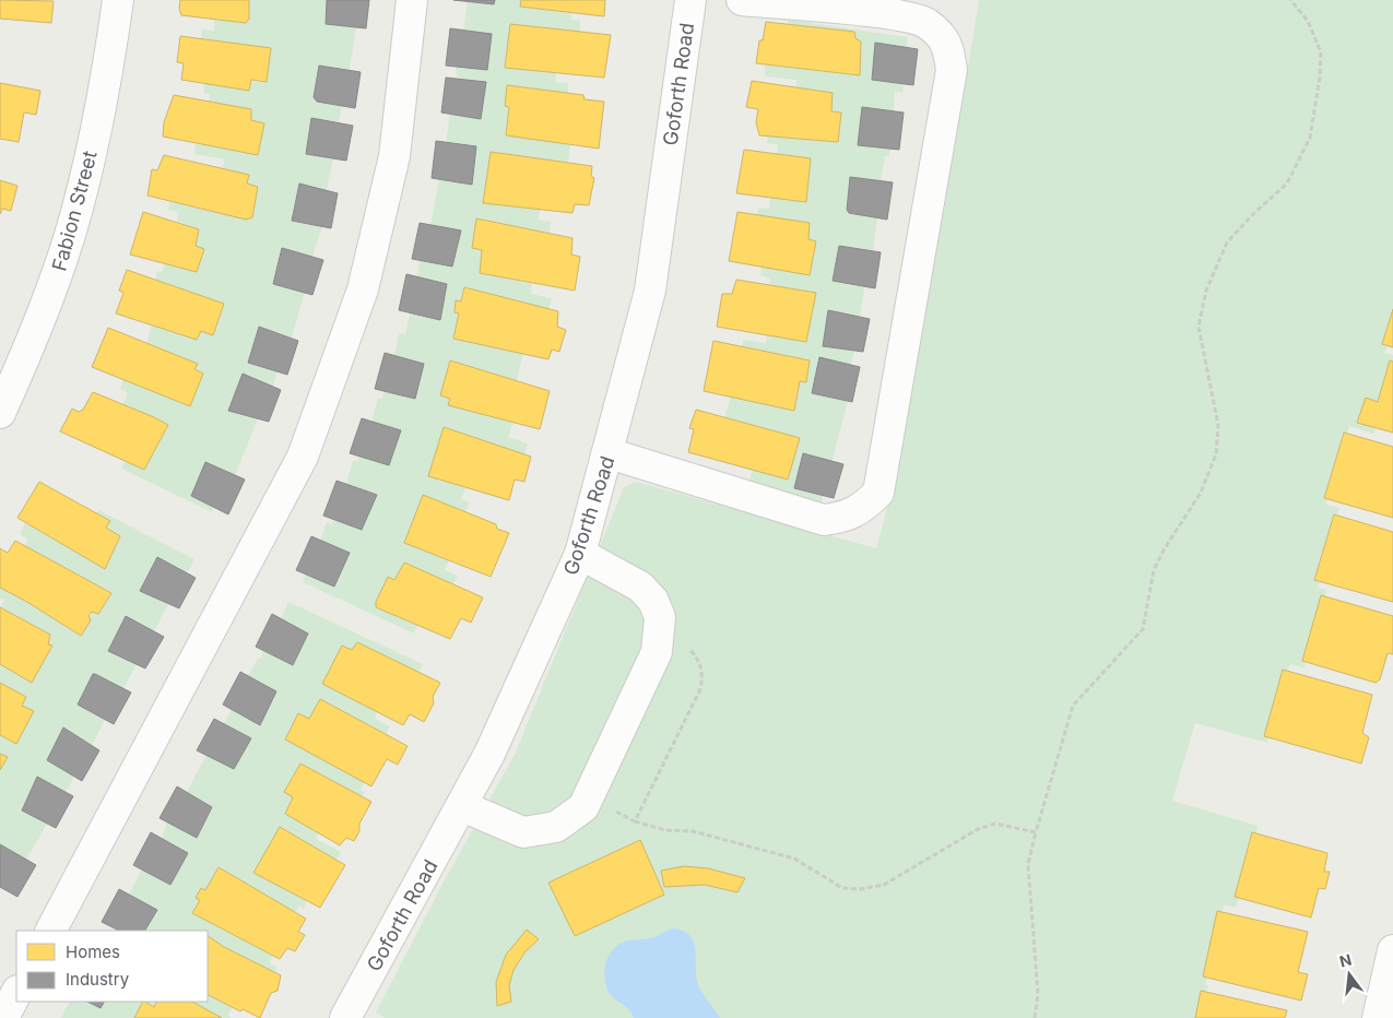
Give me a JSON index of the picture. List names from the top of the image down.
{
  "streets": {
    "street": ["Goforth Road", "Fabion Street"]
  },
  "legend": ["Homes", "Industry"],
  "north": "top"
}
